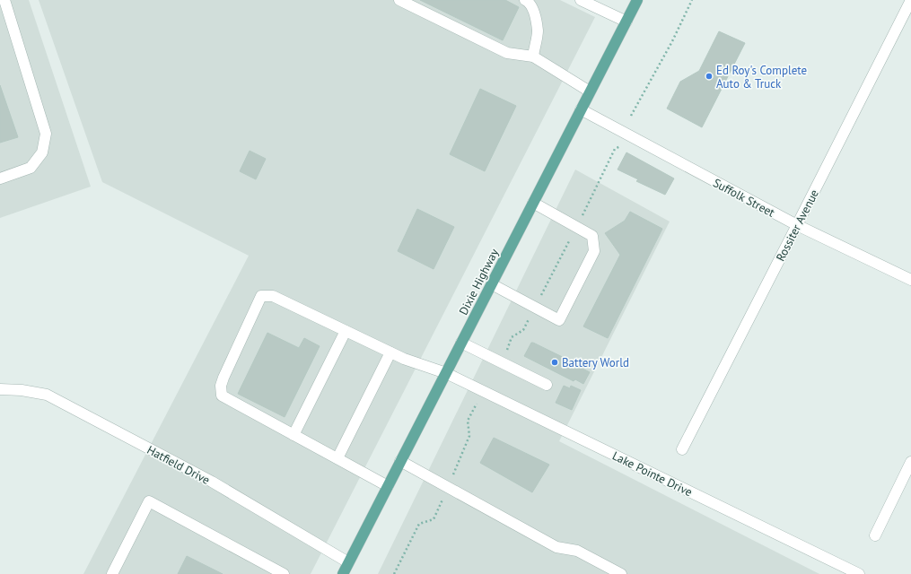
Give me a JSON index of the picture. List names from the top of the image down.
{
  "streets": {
    "main road": ["Dixie Highway"],
    "street": [
      "Suffolk Street",
      "Rossiter Avenue",
      "Hatfield Drive",
      "Lake Pointe Drive"
    ]
  },
  "crossings": [
    ["Suffolk Street", "Rossiter Avenue"],
    ["Suffolk Street", "Dixie Highway"],
    ["Dixie Highway", "Hatfield Drive"],
    ["Dixie Highway", "Lake Pointe Drive"]
  ],
  "places": ["Ed Roy's Complete Auto & Truck", "Battery World"]
}
